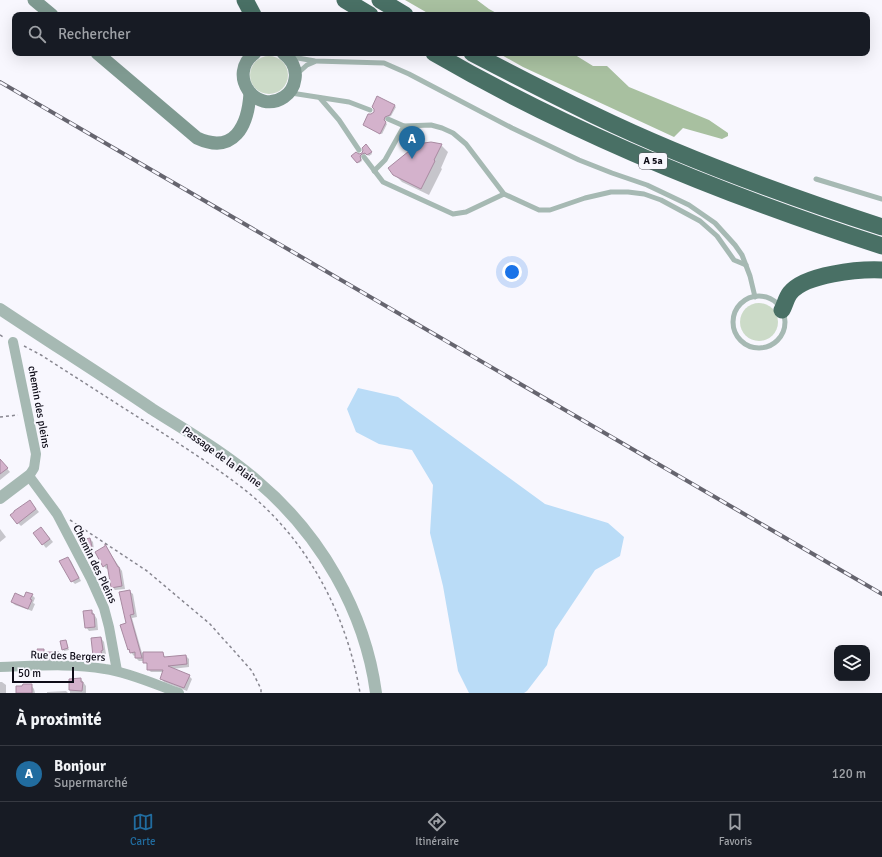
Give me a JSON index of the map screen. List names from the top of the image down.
{
  "streets": {
    "highway": ["A 5a"],
    "street": [
      "chemin des pleins",
      "Passage de la Plaine",
      "Chemin des Pleins",
      "Rue des Bergers"
    ]
  },
  "crossings": [
    ["chemin des pleins", "Chemin des Pleins"],
    ["Chemin des Pleins", "Rue des Bergers"]
  ],
  "scale_bar": "50 m",
  "page": {
    "search": "Rechercher",
    "pins": "A",
    "scale": "50 m",
    "heading": "À proximité",
    "list": [
      {
        "mark": "A",
        "name": "Bonjour",
        "note": "Supermarché",
        "value": "120 m"
      }
    ],
    "nav": ["Carte", "Itinéraire", "Favoris"]
  }
}
